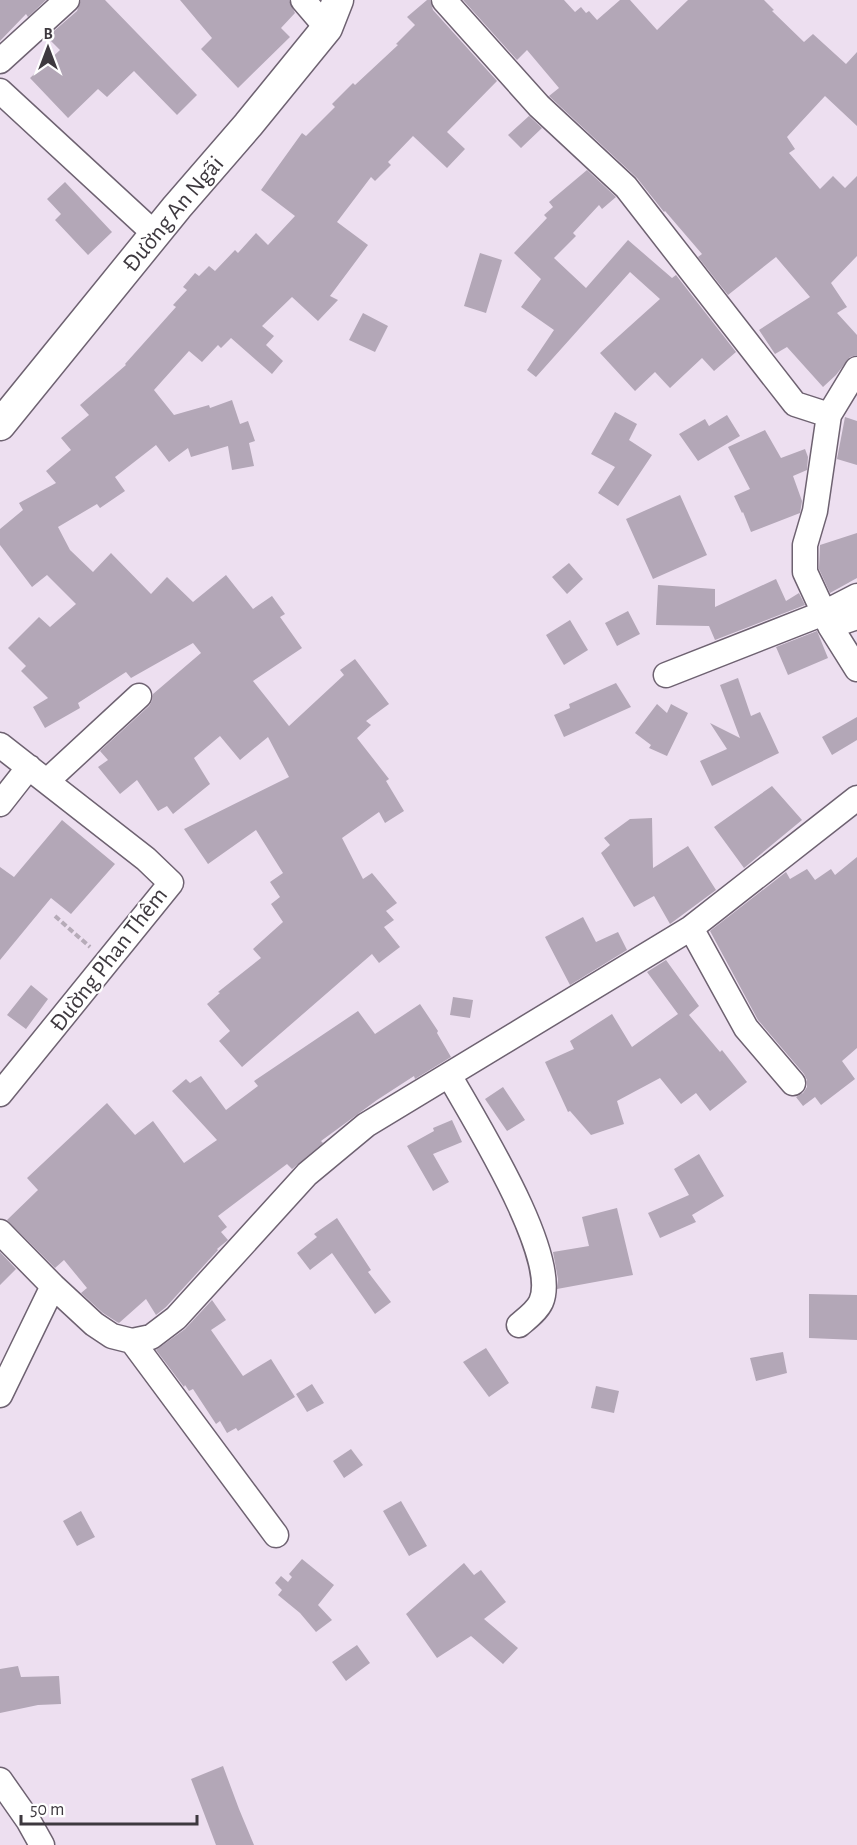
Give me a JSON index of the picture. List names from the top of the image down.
{
  "streets": {
    "main road": ["Đường An Ngãi"],
    "street": ["Đường Phan Thêm"]
  },
  "scale_bar": "50 m",
  "north": "top"
}
